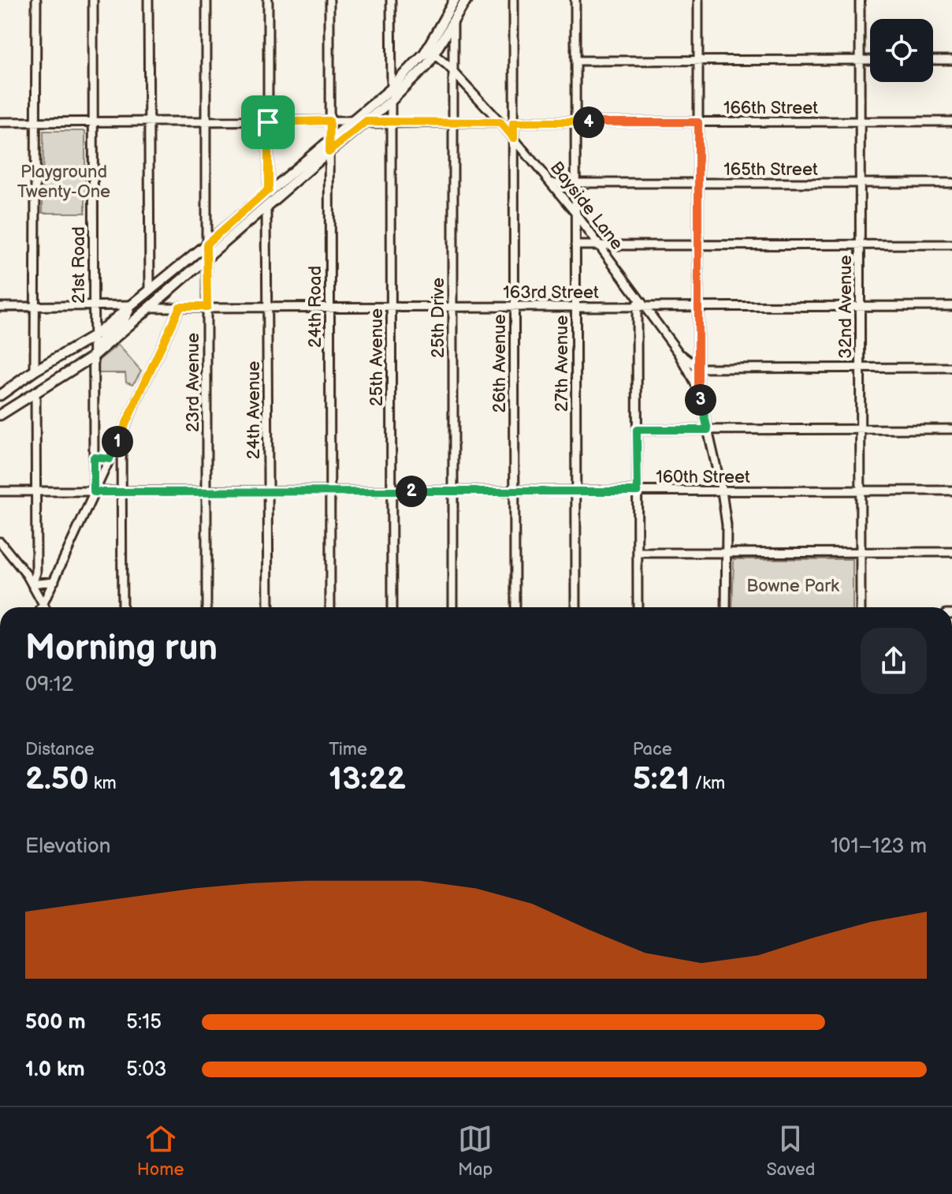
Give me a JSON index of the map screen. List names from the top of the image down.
{
  "streets": {
    "street": [
      "166th Street",
      "165th Street",
      "Bayside Lane",
      "21st Road",
      "163rd Street",
      "24th Road",
      "32nd Avenue",
      "25th Drive",
      "25th Avenue",
      "26th Avenue",
      "27th Avenue",
      "23rd Avenue",
      "24th Avenue",
      "160th Street"
    ]
  },
  "crossings": [
    ["166th Street", "32nd Avenue"],
    ["166th Street", "26th Avenue"],
    ["166th Street", "27th Avenue"],
    ["165th Street", "Bayside Lane"],
    ["165th Street", "32nd Avenue"],
    ["165th Street", "27th Avenue"],
    ["Bayside Lane", "163rd Street"],
    ["Bayside Lane", "25th Drive"],
    ["Bayside Lane", "26th Avenue"],
    ["Bayside Lane", "27th Avenue"],
    ["21st Road", "160th Street"],
    ["163rd Street", "24th Road"],
    ["163rd Street", "32nd Avenue"],
    ["163rd Street", "25th Drive"],
    ["163rd Street", "25th Avenue"],
    ["163rd Street", "26th Avenue"],
    ["163rd Street", "27th Avenue"],
    ["163rd Street", "23rd Avenue"],
    ["163rd Street", "24th Avenue"],
    ["24th Road", "160th Street"],
    ["32nd Avenue", "160th Street"],
    ["25th Drive", "160th Street"],
    ["25th Avenue", "160th Street"],
    ["26th Avenue", "160th Street"],
    ["27th Avenue", "160th Street"],
    ["23rd Avenue", "160th Street"],
    ["24th Avenue", "160th Street"]
  ],
  "parks": ["Playground Twenty-One", "Bowne Park"],
  "page": {
    "pins": [
      "4",
      "3",
      "1",
      "2"
    ],
    "heading": ["Morning run", "09:12"],
    "stats": [
      ["Distance", "2.50 km"],
      ["Time", "13:22"],
      ["Pace", "5:21 /km"]
    ],
    "chart": ["Elevation", "101–123 m"],
    "list": [
      {
        "name": "500 m",
        "note": "5:15"
      },
      {
        "name": "1.0 km",
        "note": "5:03"
      }
    ],
    "tabs": ["Home", "Map", "Saved"]
  }
}
